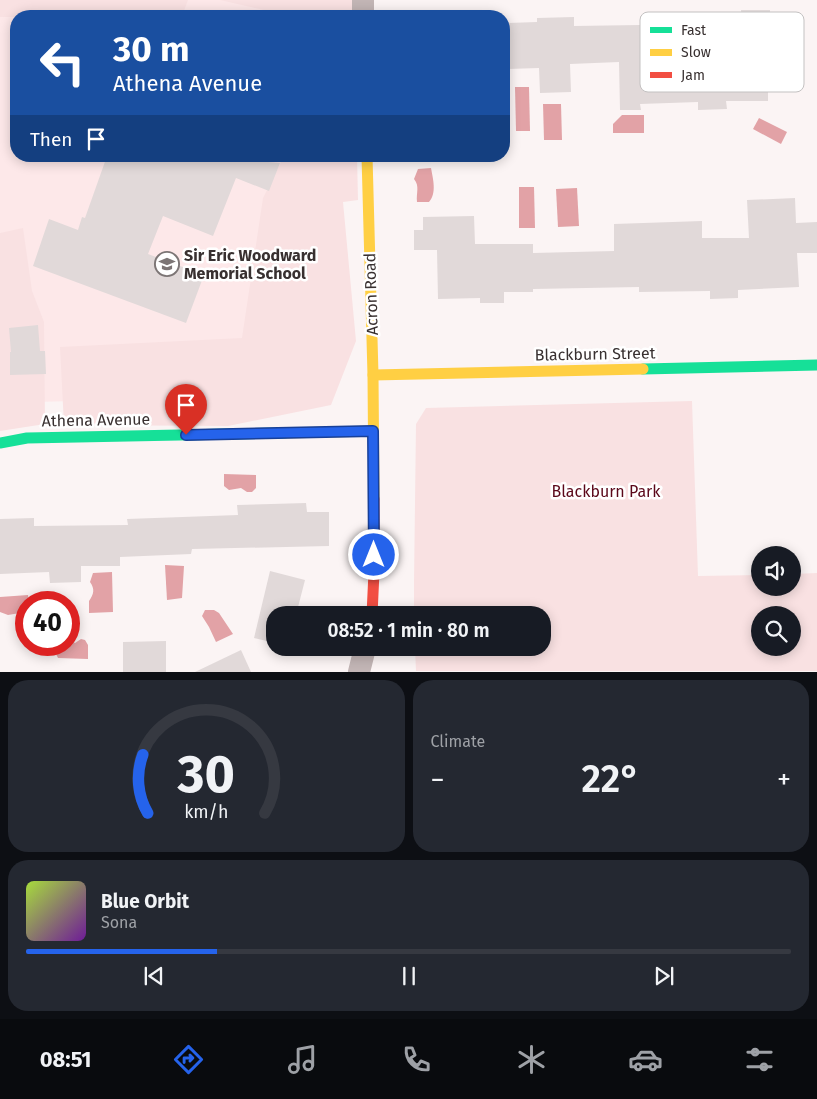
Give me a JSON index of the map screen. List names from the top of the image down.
{
  "streets": {
    "street": ["Acron Road", "Blackburn Street", "Athena Avenue"]
  },
  "crossings": [
    ["Acron Road", "Blackburn Street"],
    ["Acron Road", "Athena Avenue"]
  ],
  "parks": ["Blackburn Park"],
  "places": {
    "school or university": ["Sir Eric Woodward Memorial School"]
  },
  "legend": ["Fast", "Slow", "Jam"],
  "page": {
    "turn": ["30 m", "Athena Avenue"],
    "then": "Then",
    "limit": "40",
    "trip": "08:52 · 1 min · 80 m",
    "tile": "Climate",
    "heat": ["−", "22°", "+"],
    "song": ["Blue Orbit", "Sona"],
    "tabs": "08:51",
    "gauge": ["30", "km/h"]
  }
}
